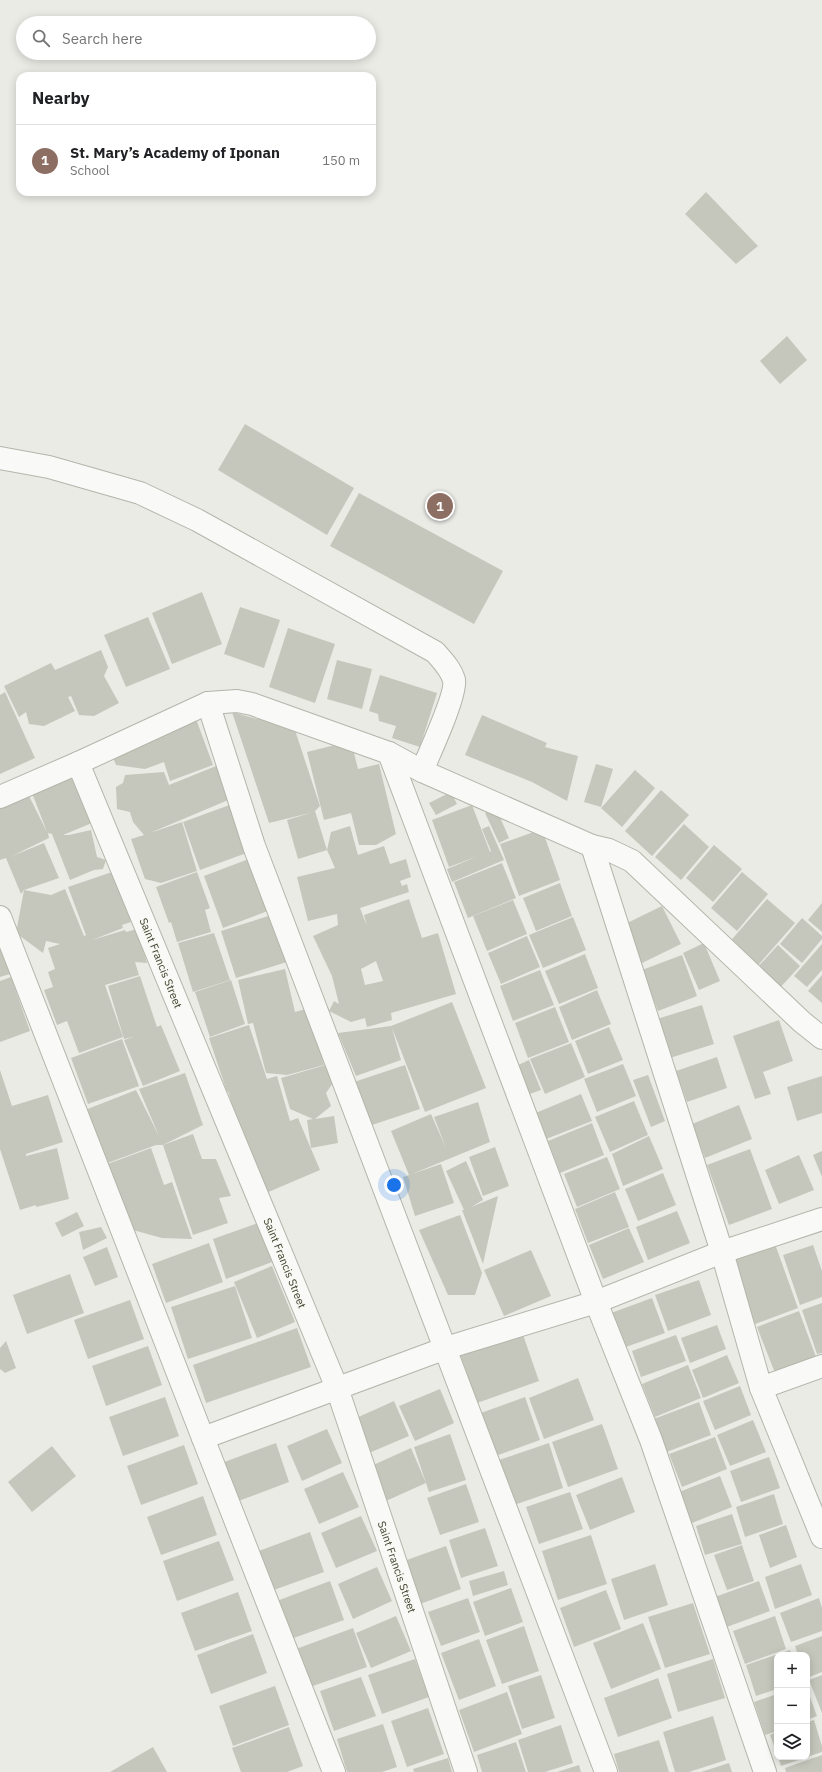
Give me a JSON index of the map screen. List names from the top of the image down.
{
  "streets": {
    "street": ["Saint Francis Street"]
  },
  "page": {
    "search": "Search here",
    "heading": "Nearby",
    "list": [
      {
        "mark": "1",
        "name": "St. Mary’s Academy of Iponan",
        "note": "School",
        "value": "150 m"
      }
    ],
    "pins": "1",
    "map_buttons": ["+", "−"]
  }
}
